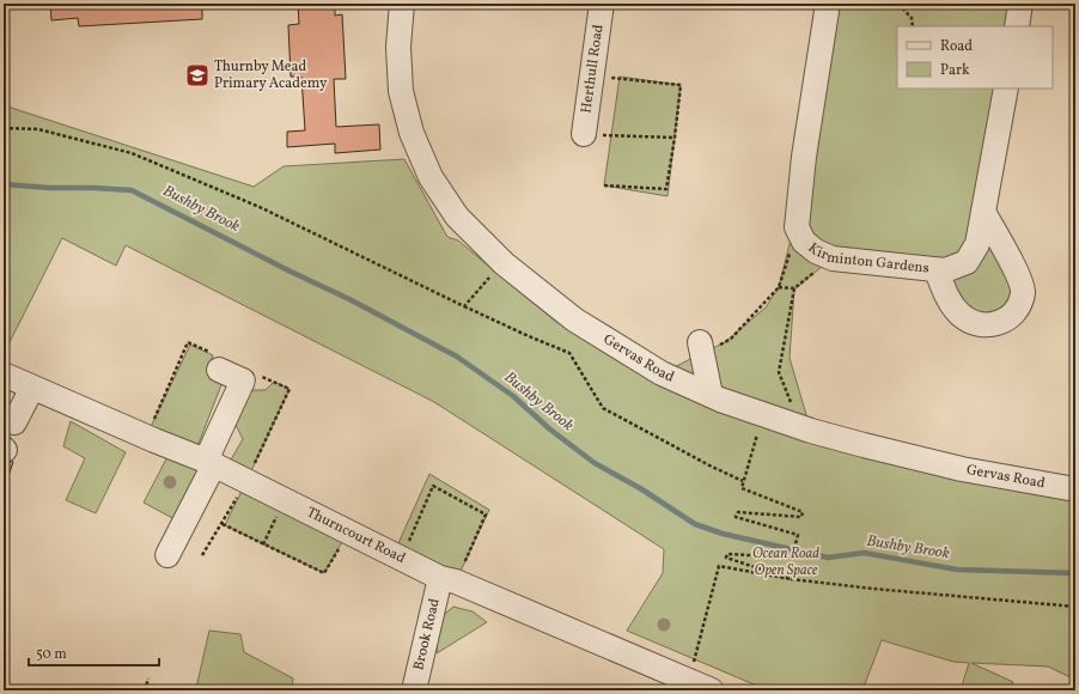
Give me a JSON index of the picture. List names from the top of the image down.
{
  "streets": {
    "street": [
      "Herthull Road",
      "Kirminton Gardens",
      "Gervas Road",
      "Thurncourt Road",
      "Brook Road"
    ]
  },
  "crossings": [
    ["Thurncourt Road", "Brook Road"]
  ],
  "water": ["Bushby Brook"],
  "parks": ["Ocean Road Open Space"],
  "places": {
    "school or university": ["Thurnby Mead Primary Academy"]
  },
  "legend": ["Road", "Park"],
  "scale_bar": "50 m"
}
